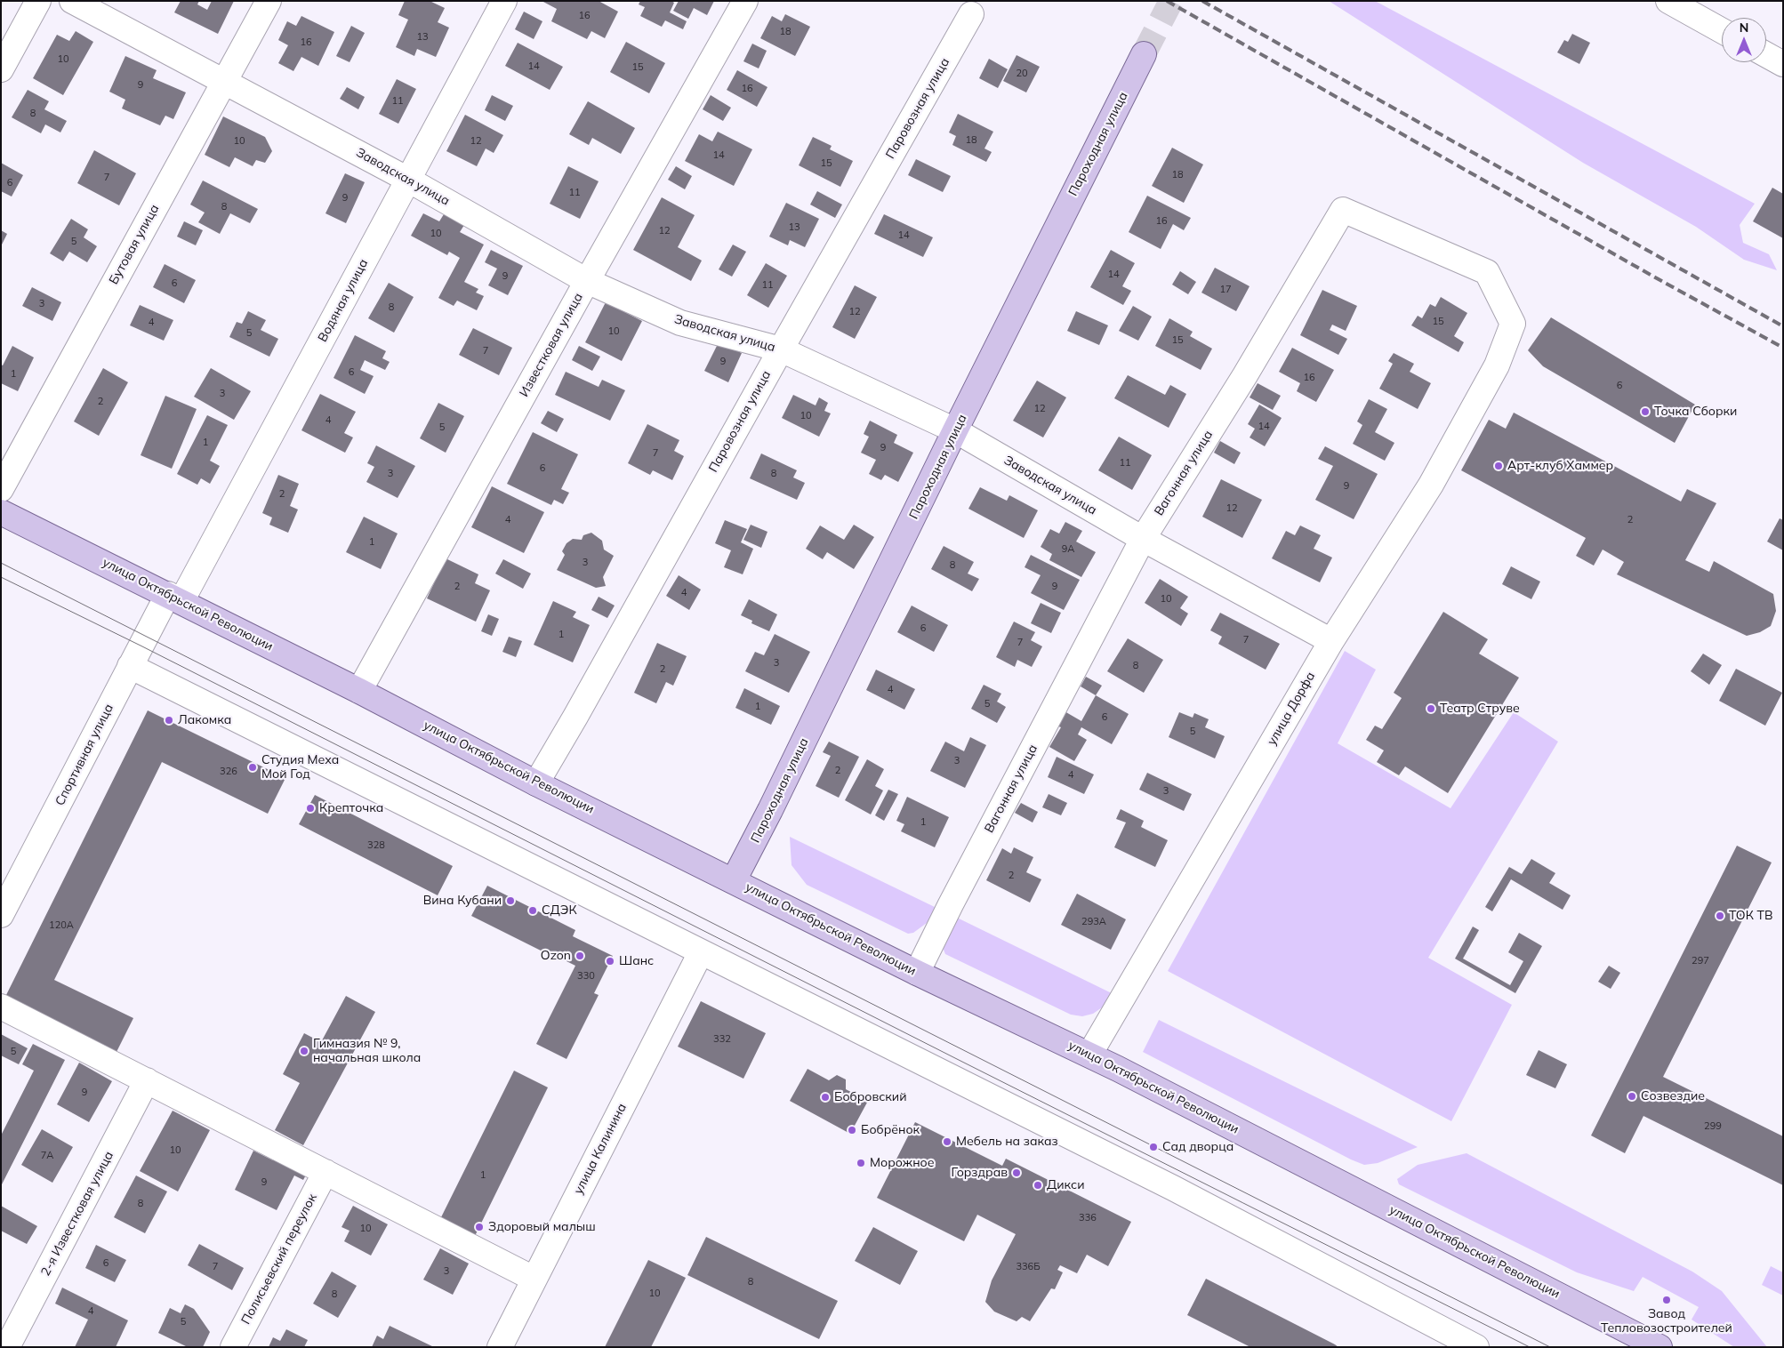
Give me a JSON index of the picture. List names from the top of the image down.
{
  "streets": {
    "main road": ["Пароходная улица", "улица Октябрьской Революции"],
    "street": [
      "Паровозная улица",
      "Заводская улица",
      "Бутовая улица",
      "Водяная улица",
      "Известковая улица",
      "Вагонная улица",
      "улица Дорфа",
      "Спортивная улица",
      "улица Калинина",
      "2-я Известковая улица",
      "Полисьевский переулок"
    ]
  },
  "crossings": [
    ["Паровозная улица", "Заводская улица"],
    ["Паровозная улица", "улица Октябрьской Революции"],
    ["Пароходная улица", "Заводская улица"],
    ["Пароходная улица", "улица Октябрьской Революции"],
    ["Заводская улица", "Бутовая улица"],
    ["Заводская улица", "Водяная улица"],
    ["Заводская улица", "Известковая улица"],
    ["Заводская улица", "Вагонная улица"],
    ["Заводская улица", "улица Дорфа"],
    ["Водяная улица", "улица Октябрьской Революции"],
    ["Водяная улица", "Спортивная улица"],
    ["Известковая улица", "улица Октябрьской Революции"],
    ["Вагонная улица", "улица Октябрьской Революции"],
    ["Вагонная улица", "улица Дорфа"],
    ["улица Октябрьской Революции", "улица Дорфа"],
    ["улица Октябрьской Революции", "Спортивная улица"]
  ],
  "places": [
    "Точка Сборки",
    "Арт-клуб Хаммер",
    "Театр Струве",
    "Лакомка",
    "Студия Меха Мой Год",
    "Крепточка",
    "Вина Кубани",
    "СДЭК",
    "ТОК ТВ",
    "Ozon",
    "Шанс",
    "Гимназия № 9, начальная школа",
    "Созвездие",
    "Бобровский",
    "Бобрёнок",
    "Мебель на заказ",
    "Сад дворца",
    "Морожное",
    "Горздрав",
    "Дикси",
    "Здоровый малыш",
    "Завод Тепловозостроителей"
  ],
  "house_numbers": [
    "16",
    "18",
    "13",
    "16",
    "10",
    "14",
    "15",
    "20",
    "9",
    "16",
    "11",
    "8",
    "18",
    "10",
    "12",
    "14",
    "15",
    "18",
    "7",
    "6",
    "11",
    "9",
    "8",
    "16",
    "13",
    "12",
    "10",
    "14",
    "5",
    "14",
    "9",
    "6",
    "11",
    "17",
    "3",
    "8",
    "12",
    "15",
    "4",
    "10",
    "5",
    "15",
    "7",
    "9",
    "6",
    "1",
    "16",
    "6",
    "3",
    "2",
    "12",
    "10",
    "4",
    "14",
    "5",
    "1",
    "9",
    "7",
    "11",
    "6",
    "3",
    "8",
    "9",
    "2",
    "12",
    "4",
    "2",
    "1",
    "9А",
    "3",
    "8",
    "2",
    "9",
    "4",
    "10",
    "6",
    "1",
    "7",
    "7",
    "3",
    "8",
    "2",
    "4",
    "5",
    "1",
    "6",
    "5",
    "3",
    "2",
    "326",
    "4",
    "3",
    "1",
    "328",
    "2",
    "293А",
    "120А",
    "297",
    "330",
    "332",
    "5",
    "9",
    "299",
    "10",
    "7А",
    "1",
    "9",
    "8",
    "336",
    "10",
    "6",
    "7",
    "336Б",
    "3",
    "8",
    "10",
    "8",
    "4",
    "5"
  ],
  "north": "top"
}
